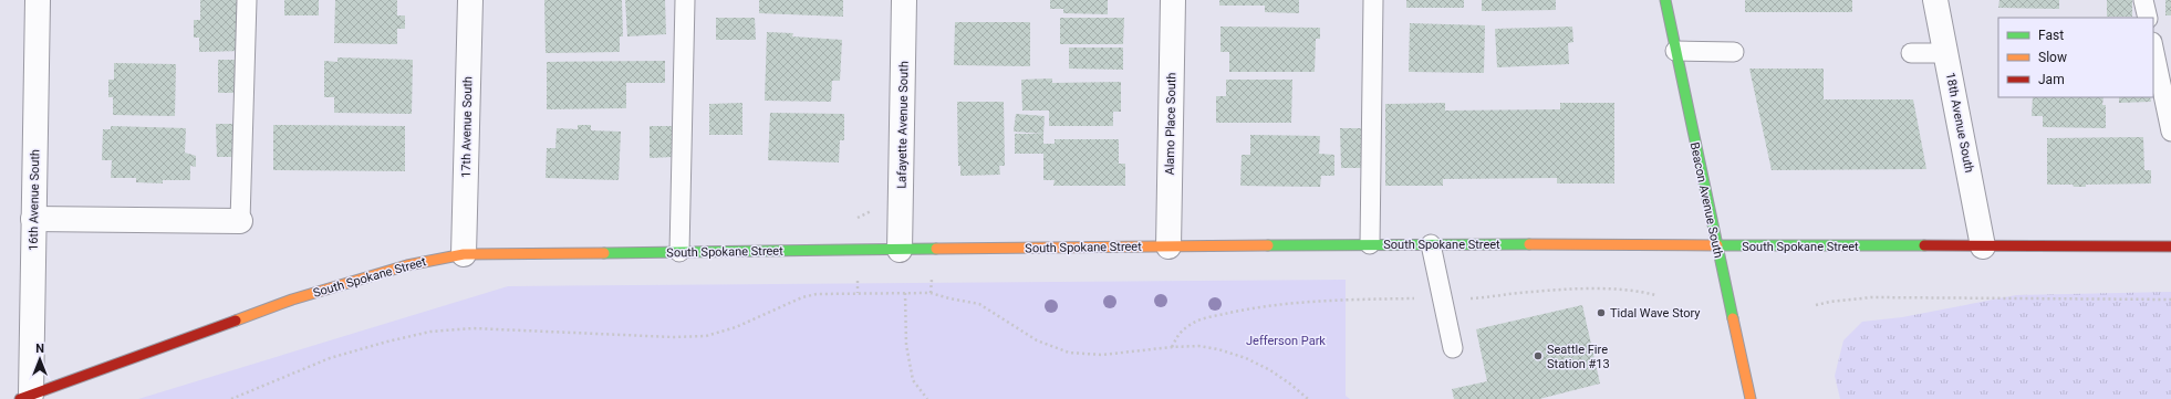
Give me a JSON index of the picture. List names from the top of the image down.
{
  "streets": {
    "main road": ["Beacon Avenue South", "South Spokane Street"],
    "street": [
      "18th Avenue South",
      "Alamo Place South",
      "Lafayette Avenue South",
      "17th Avenue South",
      "16th Avenue South"
    ]
  },
  "crossings": [
    ["18th Avenue South", "South Spokane Street"],
    ["Alamo Place South", "South Spokane Street"],
    ["Lafayette Avenue South", "South Spokane Street"],
    ["17th Avenue South", "South Spokane Street"],
    ["16th Avenue South", "South Spokane Street"],
    ["Beacon Avenue South", "South Spokane Street"]
  ],
  "parks": ["Jefferson Park"],
  "places": ["Tidal Wave Story", "Seattle Fire Station #13"],
  "legend": ["Fast", "Slow", "Jam"],
  "north": "top"
}
